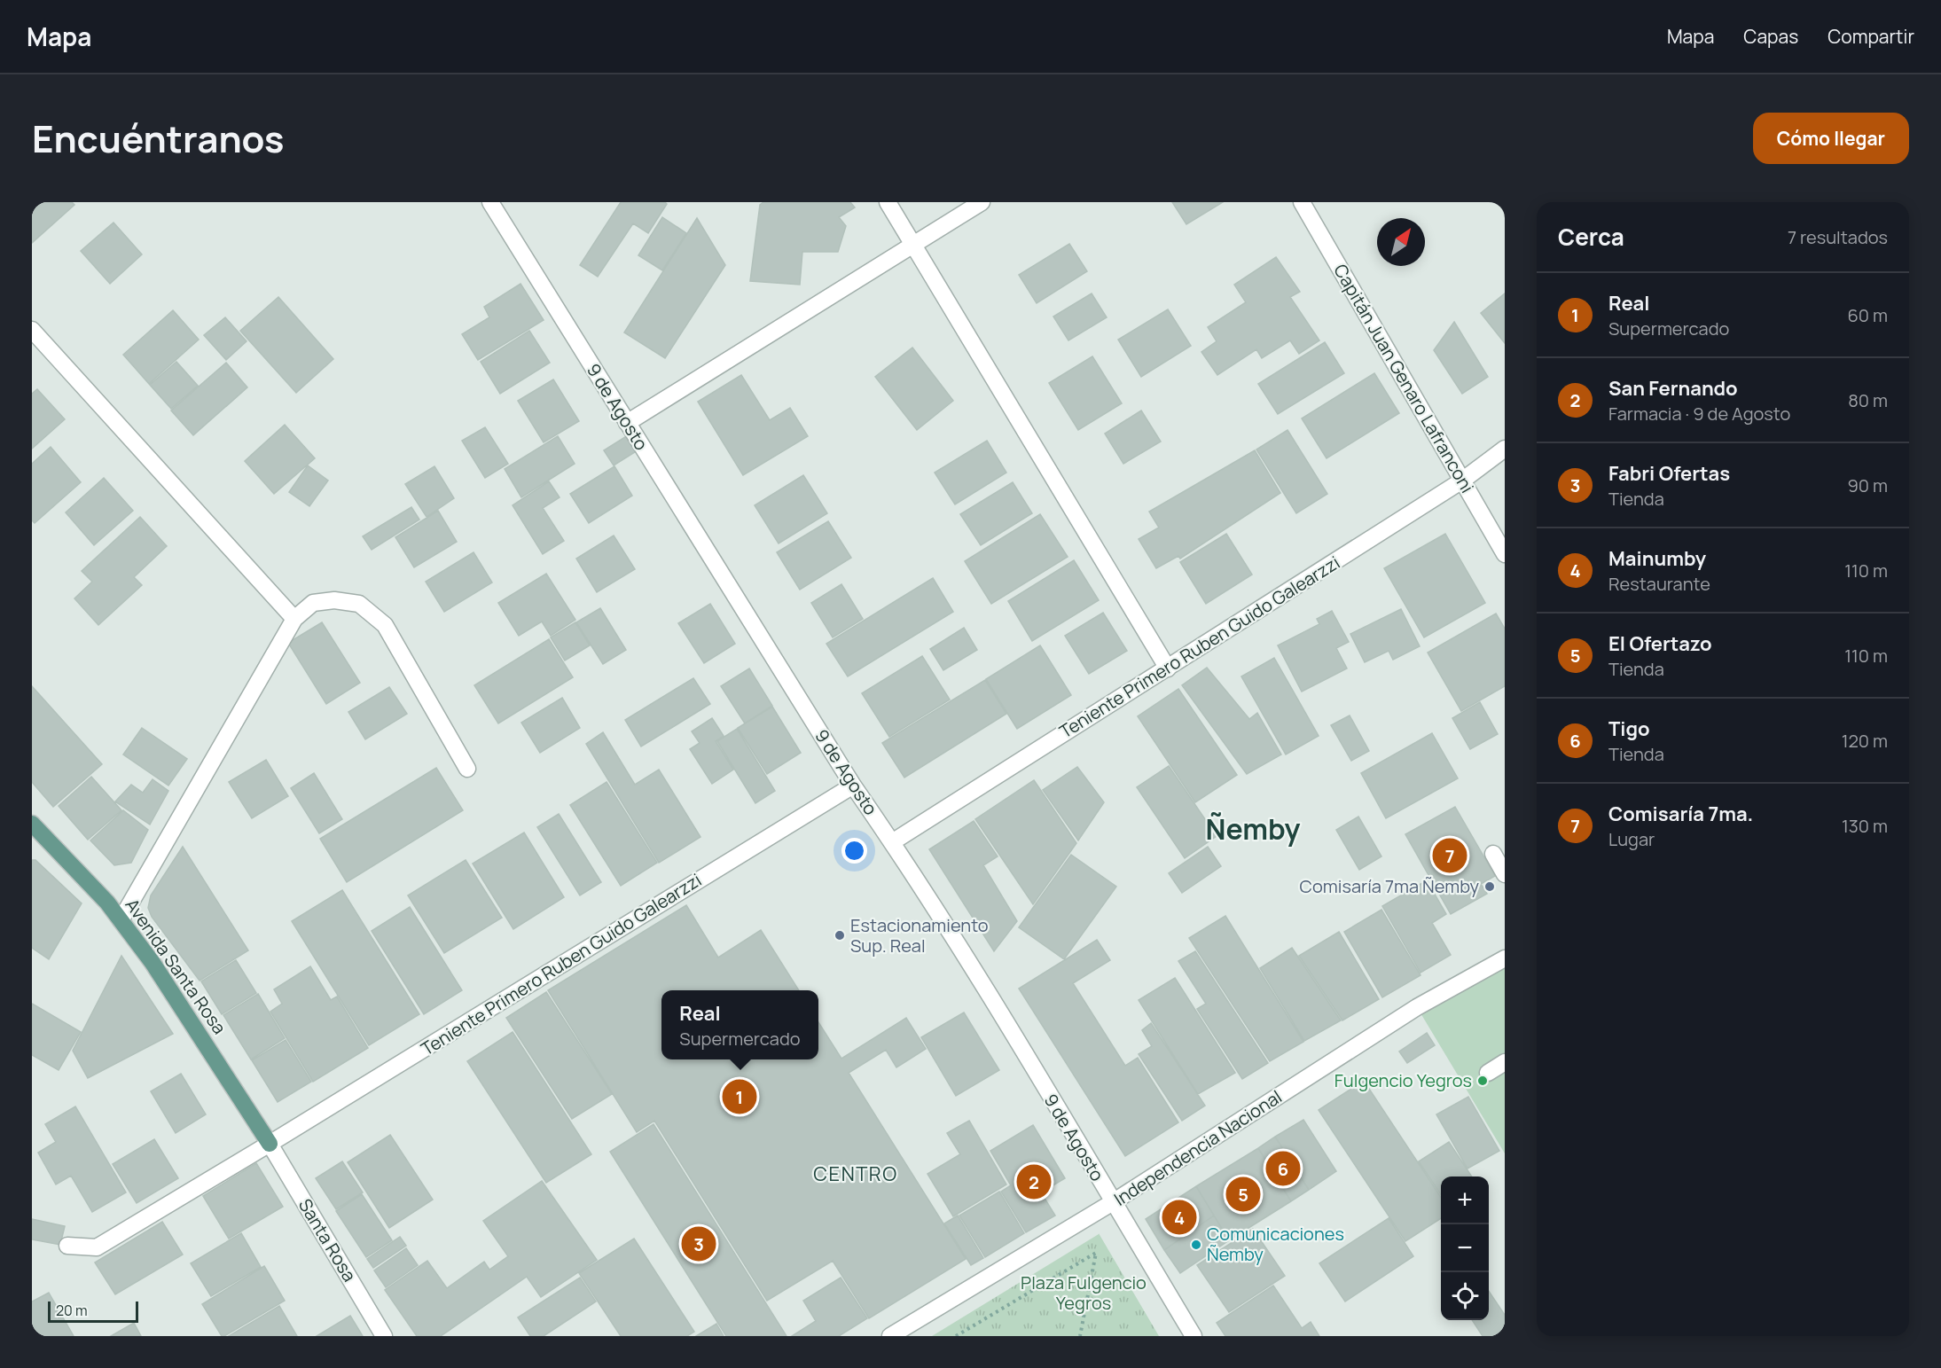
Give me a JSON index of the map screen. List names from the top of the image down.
{
  "streets": {
    "main road": ["Avenida Santa Rosa"],
    "street": [
      "Capitán Juan Genaro Lafranconi",
      "9 de Agosto",
      "Teniente Primero Ruben Guido Galearzzi",
      "Independencia Nacional",
      "Santa Rosa"
    ]
  },
  "crossings": [
    ["Capitán Juan Genaro Lafranconi", "Teniente Primero Ruben Guido Galearzzi"],
    ["9 de Agosto", "Teniente Primero Ruben Guido Galearzzi"],
    ["9 de Agosto", "Independencia Nacional"],
    ["Teniente Primero Ruben Guido Galearzzi", "Avenida Santa Rosa"],
    ["Teniente Primero Ruben Guido Galearzzi", "Santa Rosa"],
    ["Avenida Santa Rosa", "Santa Rosa"]
  ],
  "districts": ["Ñemby", "CENTRO"],
  "parks": ["Plaza Fulgencio Yegros"],
  "places": [
    "Comisaría 7ma Ñemby",
    "Estacionamiento Sup. Real",
    "Fulgencio Yegros",
    "Comunicaciones Ñemby"
  ],
  "scale_bar": "20 m",
  "north": "top right",
  "page": {
    "header": "Mapa",
    "nav": ["Mapa", "Capas", "Compartir"],
    "title": "Encuéntranos",
    "buttons": "Cómo llegar",
    "heading": ["Cerca", "7 resultados"],
    "list": [
      {
        "mark": "1",
        "name": "Real",
        "note": "Supermercado",
        "value": "60 m"
      },
      {
        "mark": "2",
        "name": "San Fernando",
        "note": "Farmacia · 9 de Agosto",
        "value": "80 m"
      },
      {
        "mark": "3",
        "name": "Fabri Ofertas",
        "note": "Tienda",
        "value": "90 m"
      },
      {
        "mark": "4",
        "name": "Mainumby",
        "note": "Restaurante",
        "value": "110 m"
      },
      {
        "mark": "5",
        "name": "El Ofertazo",
        "note": "Tienda",
        "value": "110 m"
      },
      {
        "mark": "6",
        "name": "Tigo",
        "note": "Tienda",
        "value": "120 m"
      },
      {
        "mark": "7",
        "name": "Comisaría 7ma.",
        "note": "Lugar",
        "value": "130 m"
      }
    ],
    "pins": [
      "7",
      "1",
      "6",
      "2",
      "5",
      "4",
      "3"
    ],
    "popup": ["Real", "Supermercado"],
    "map_buttons": ["+", "−"],
    "scale": "20 m"
  }
}
